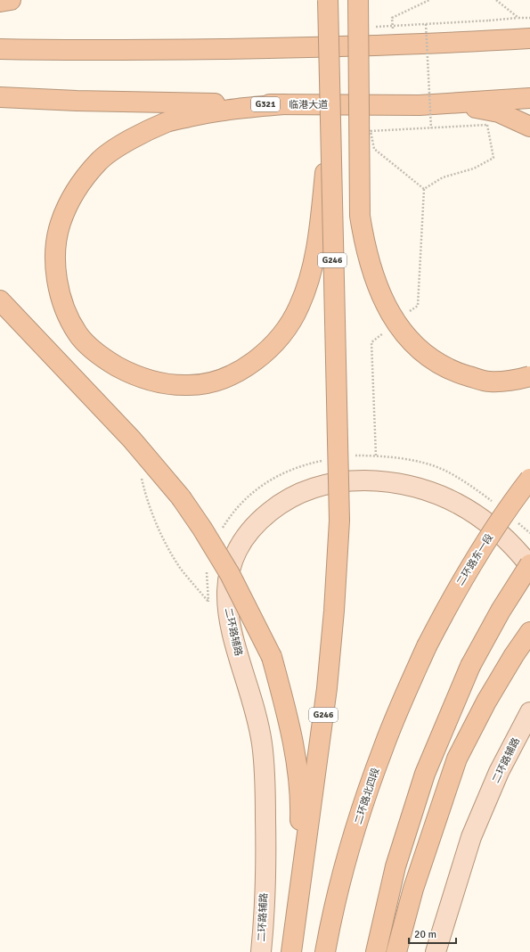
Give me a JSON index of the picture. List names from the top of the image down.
{
  "streets": {
    "highway": [
      "G321",
      "临港大道",
      "G246",
      "二环路东一段",
      "二环路北四段"
    ],
    "main road": ["二环路辅路"]
  },
  "crossings": [
    ["二环路东一段", "二环路北四段"]
  ],
  "scale_bar": "20 m"
}
